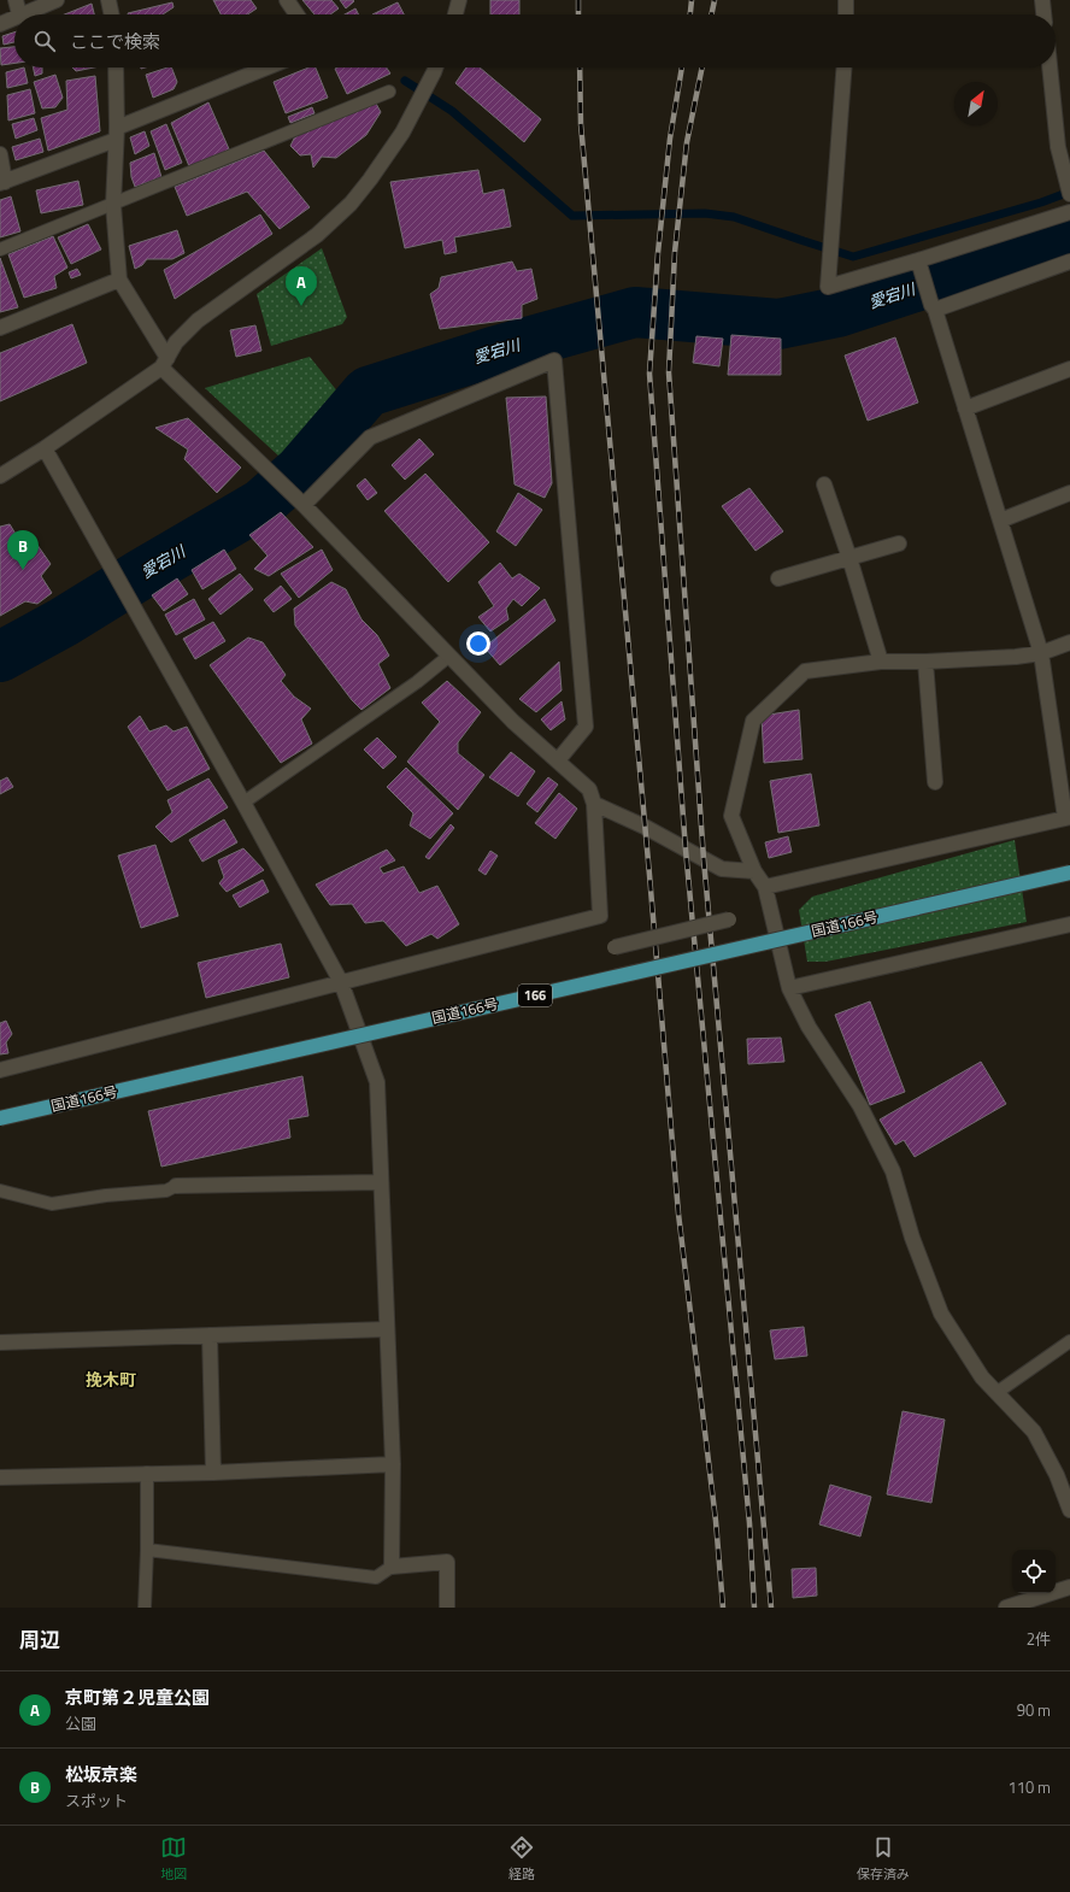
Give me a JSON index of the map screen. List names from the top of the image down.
{
  "streets": {
    "highway": ["国道166号", "166"]
  },
  "districts": ["挽木町"],
  "water": ["愛宕川"],
  "north": "top right",
  "page": {
    "search": "ここで検索",
    "pins": ["A", "B"],
    "heading": ["周辺", "2件"],
    "list": [
      {
        "mark": "A",
        "name": "京町第２児童公園",
        "note": "公園",
        "value": "90 m"
      },
      {
        "mark": "B",
        "name": "松坂京楽",
        "note": "スポット",
        "value": "110 m"
      }
    ],
    "nav": ["地図", "経路", "保存済み"]
  }
}
